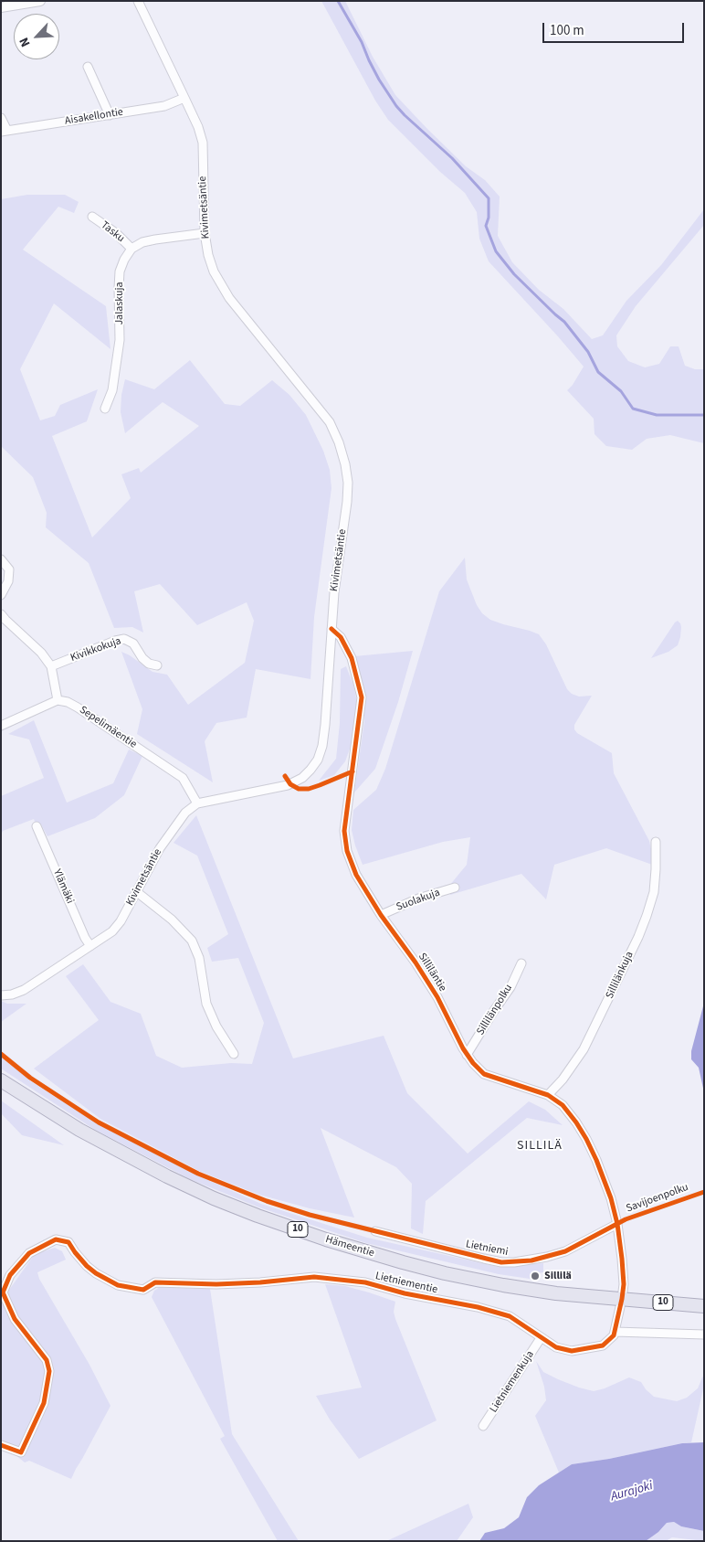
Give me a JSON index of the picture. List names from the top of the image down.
{
  "streets": {
    "highway": ["10", "Hämeentie"],
    "street": [
      "Aisakellontie",
      "Kivimetsäntie",
      "Tasku",
      "Jalaskuja",
      "Kivikkokuja",
      "Sepelimäentie",
      "Ylämäki",
      "Suolakuja",
      "Silliläntie",
      "Sillilänkuja",
      "Sillilänpolku",
      "Lietniemi",
      "Lietniementie",
      "Lietniemenkuja"
    ],
    "cycle path": ["Savijoenpolku"]
  },
  "crossings": [
    ["Aisakellontie", "Kivimetsäntie"],
    ["Kivimetsäntie", "Sepelimäentie"],
    ["Kivimetsäntie", "Ylämäki"],
    ["Kivimetsäntie", "Silliläntie"],
    ["Tasku", "Jalaskuja"],
    ["Suolakuja", "Silliläntie"],
    ["Silliläntie", "Sillilänkuja"],
    ["Silliläntie", "Sillilänpolku"],
    ["Silliläntie", "Hämeentie"],
    ["Silliläntie", "Lietniemi"],
    ["Lietniementie", "Lietniemenkuja"]
  ],
  "districts": ["SILLILÄ"],
  "water": ["Aurajoki"],
  "places": ["Sillilä"],
  "scale_bar": "100 m",
  "north": "bottom left"
}
